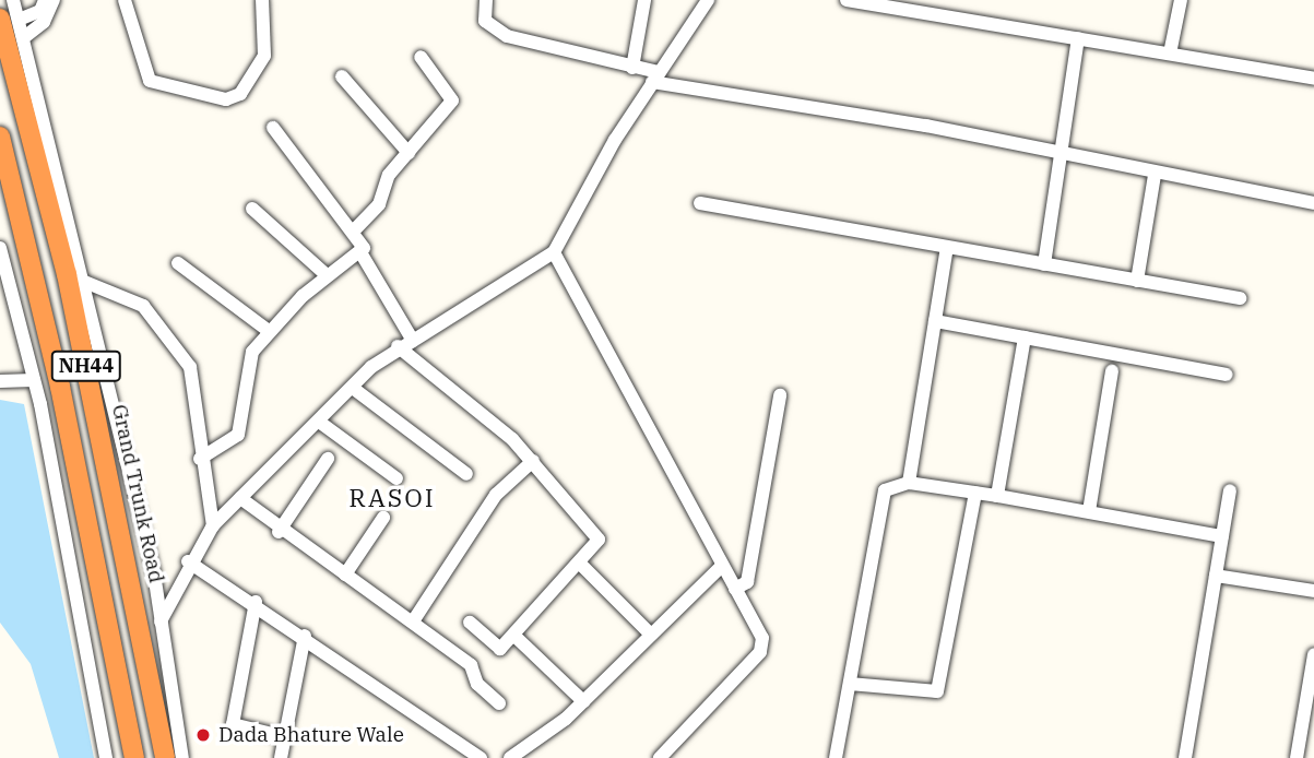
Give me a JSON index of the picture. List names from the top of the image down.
{
  "streets": {
    "highway": ["NH44", "Grand Trunk Road"]
  },
  "districts": ["RASOI"],
  "places": ["Dada Bhature Wale"]
}
